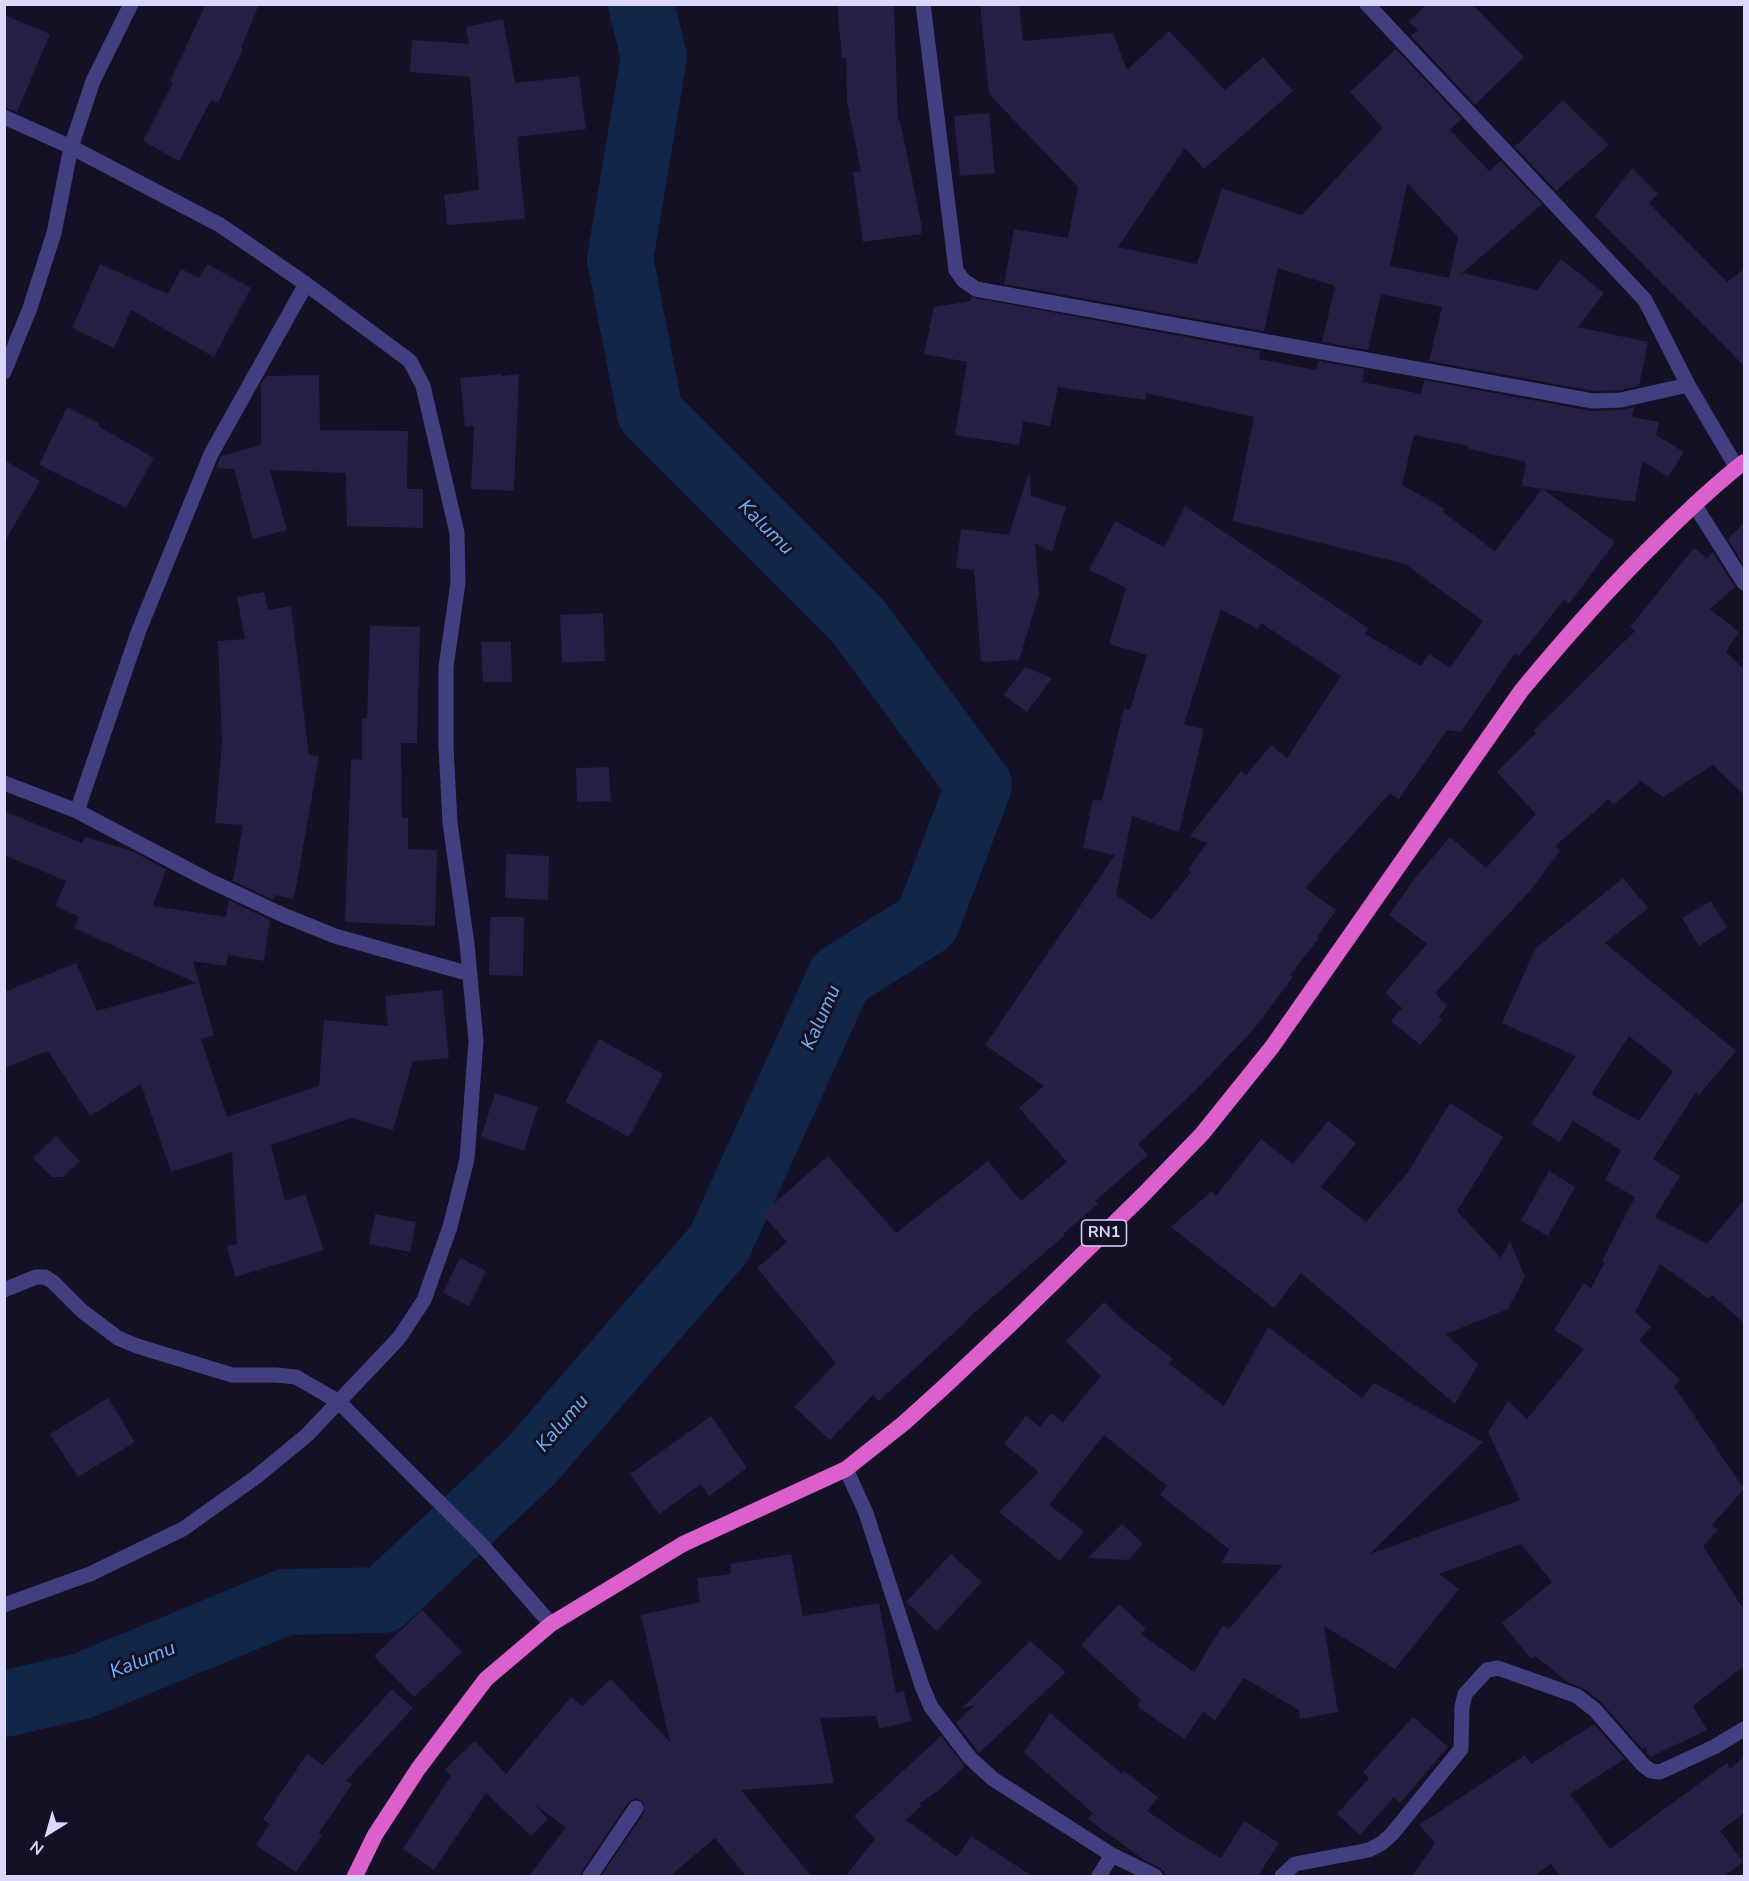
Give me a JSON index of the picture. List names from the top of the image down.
{
  "streets": {
    "highway": ["RN1"]
  },
  "water": ["Kalumu"],
  "north": "bottom left"
}
